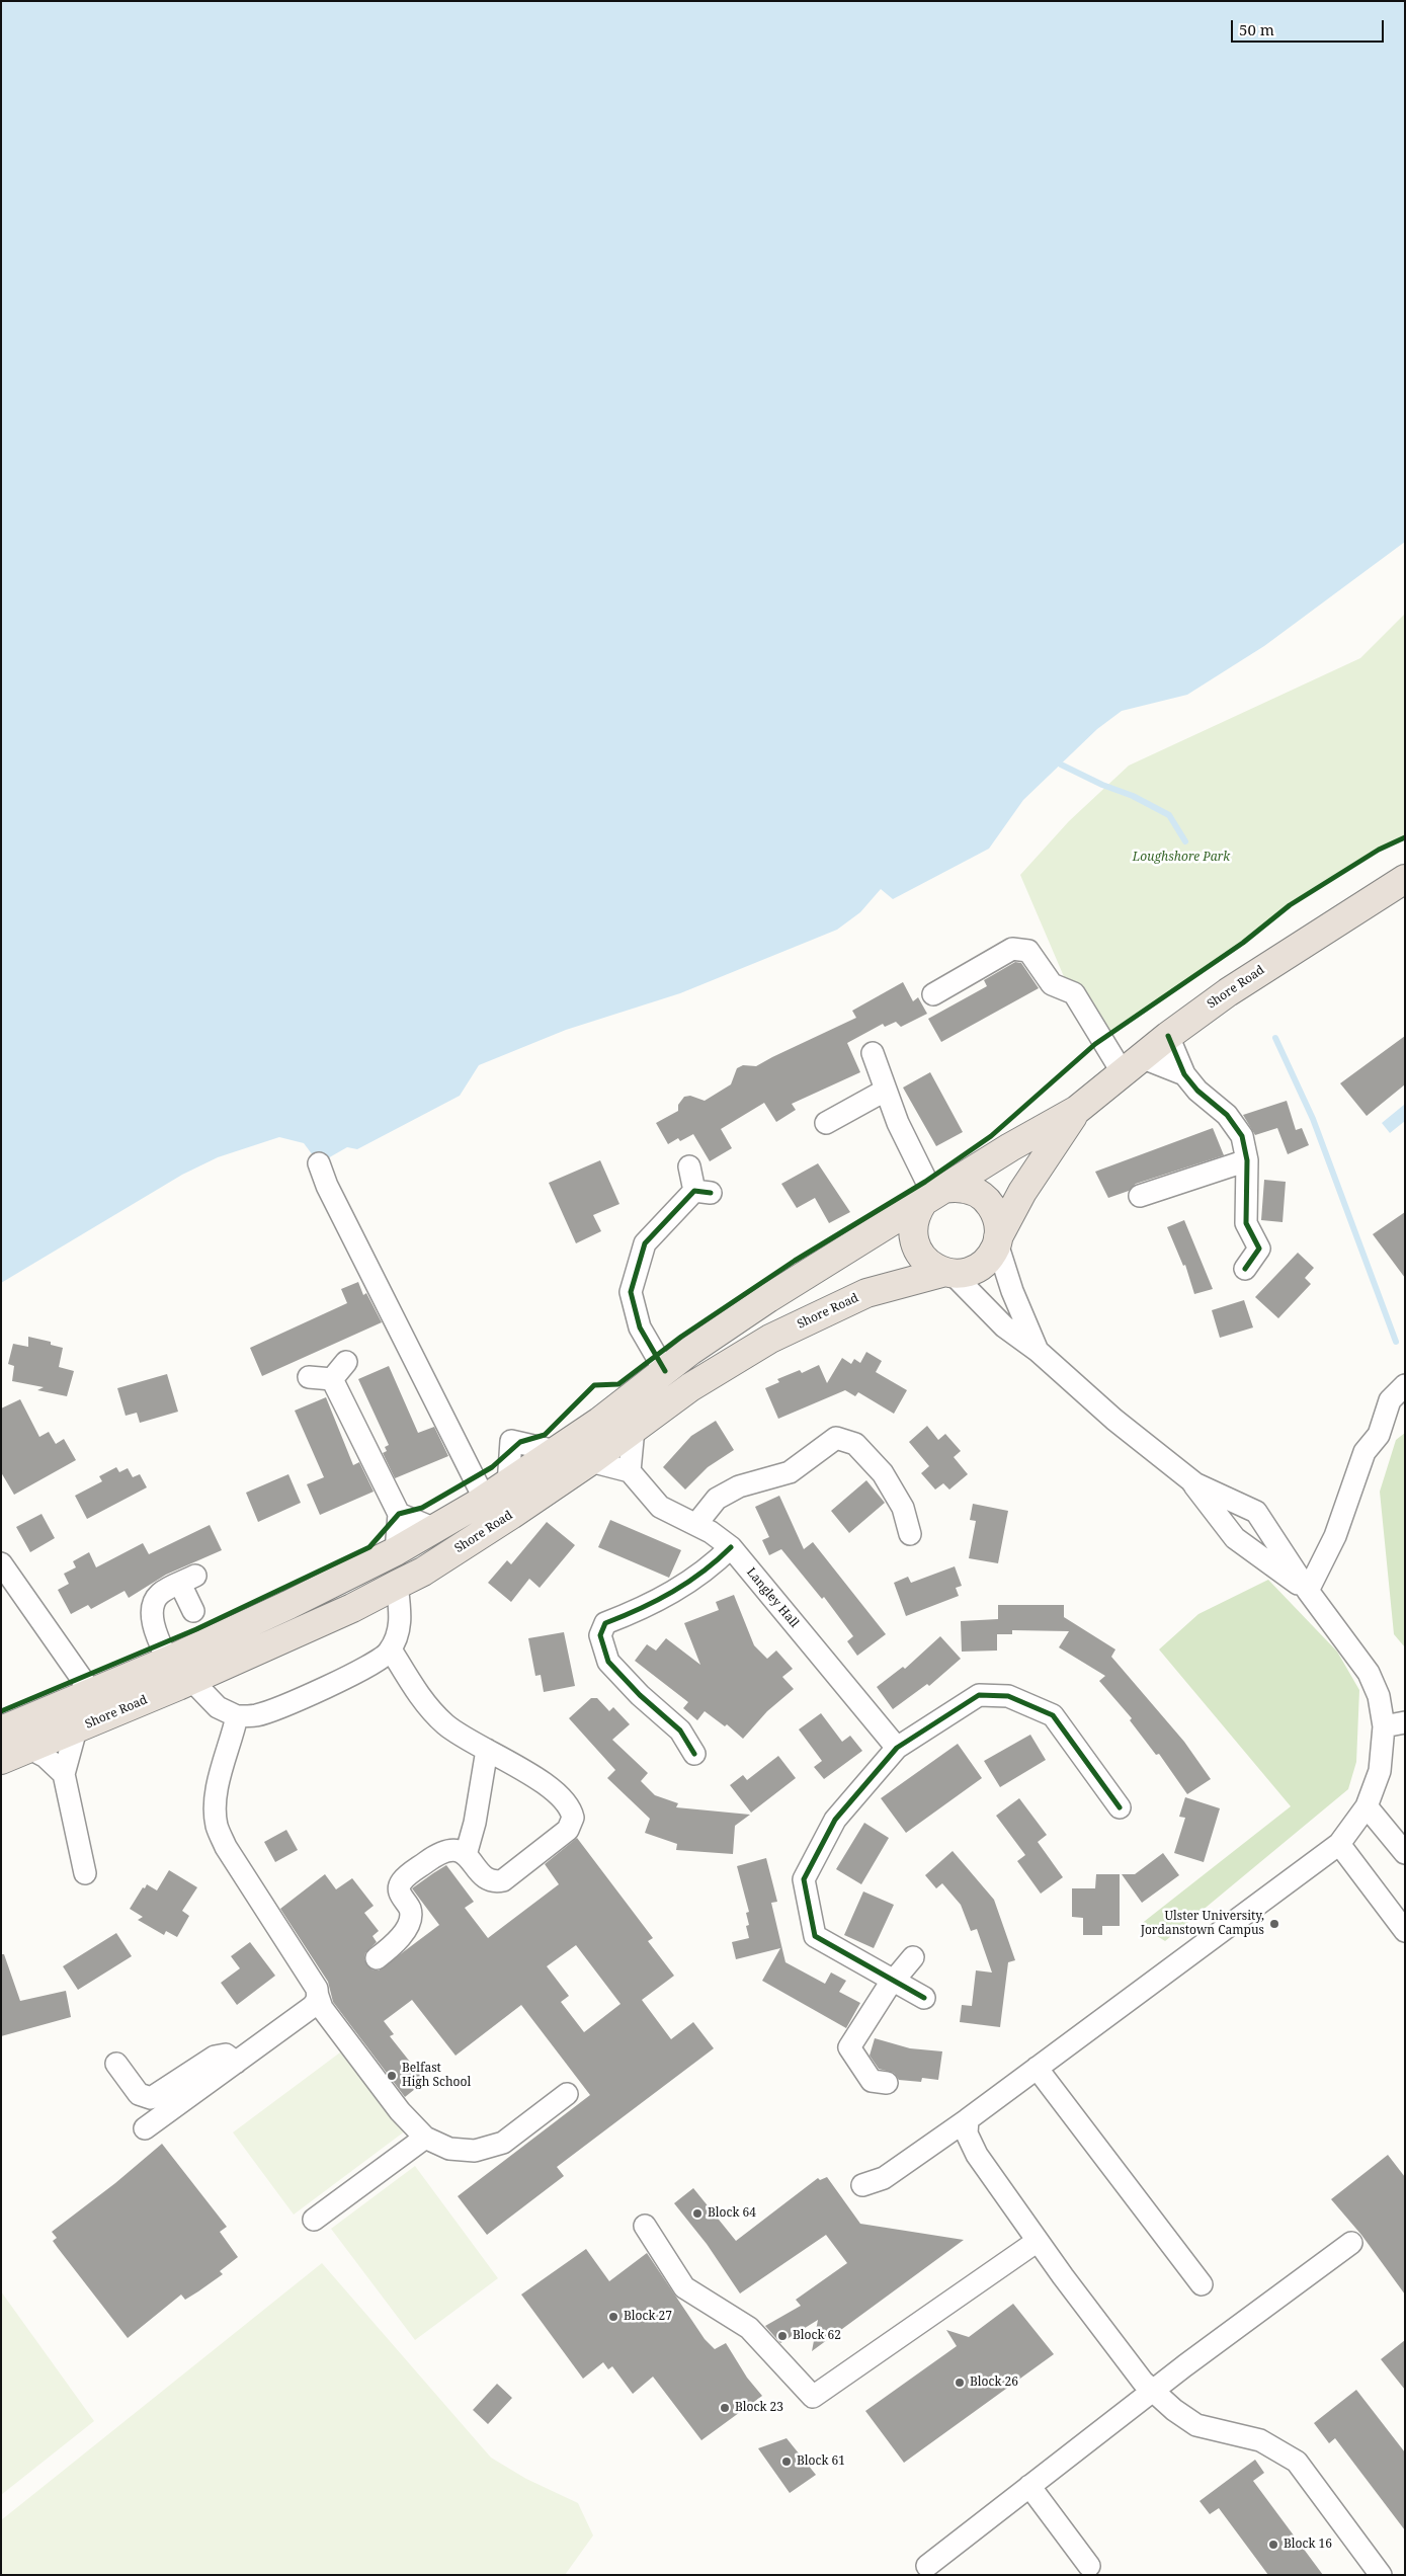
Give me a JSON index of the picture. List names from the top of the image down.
{
  "streets": {
    "highway": ["Shore Road"],
    "street": ["Langley Hall"]
  },
  "parks": ["Loughshore Park"],
  "places": [
    "Ulster University, Jordanstown Campus",
    "Belfast High School",
    "Block 64",
    "Block 27",
    "Block 62",
    "Block 26",
    "Block 23",
    "Block 61",
    "Block 16"
  ],
  "scale_bar": "50 m"
}
